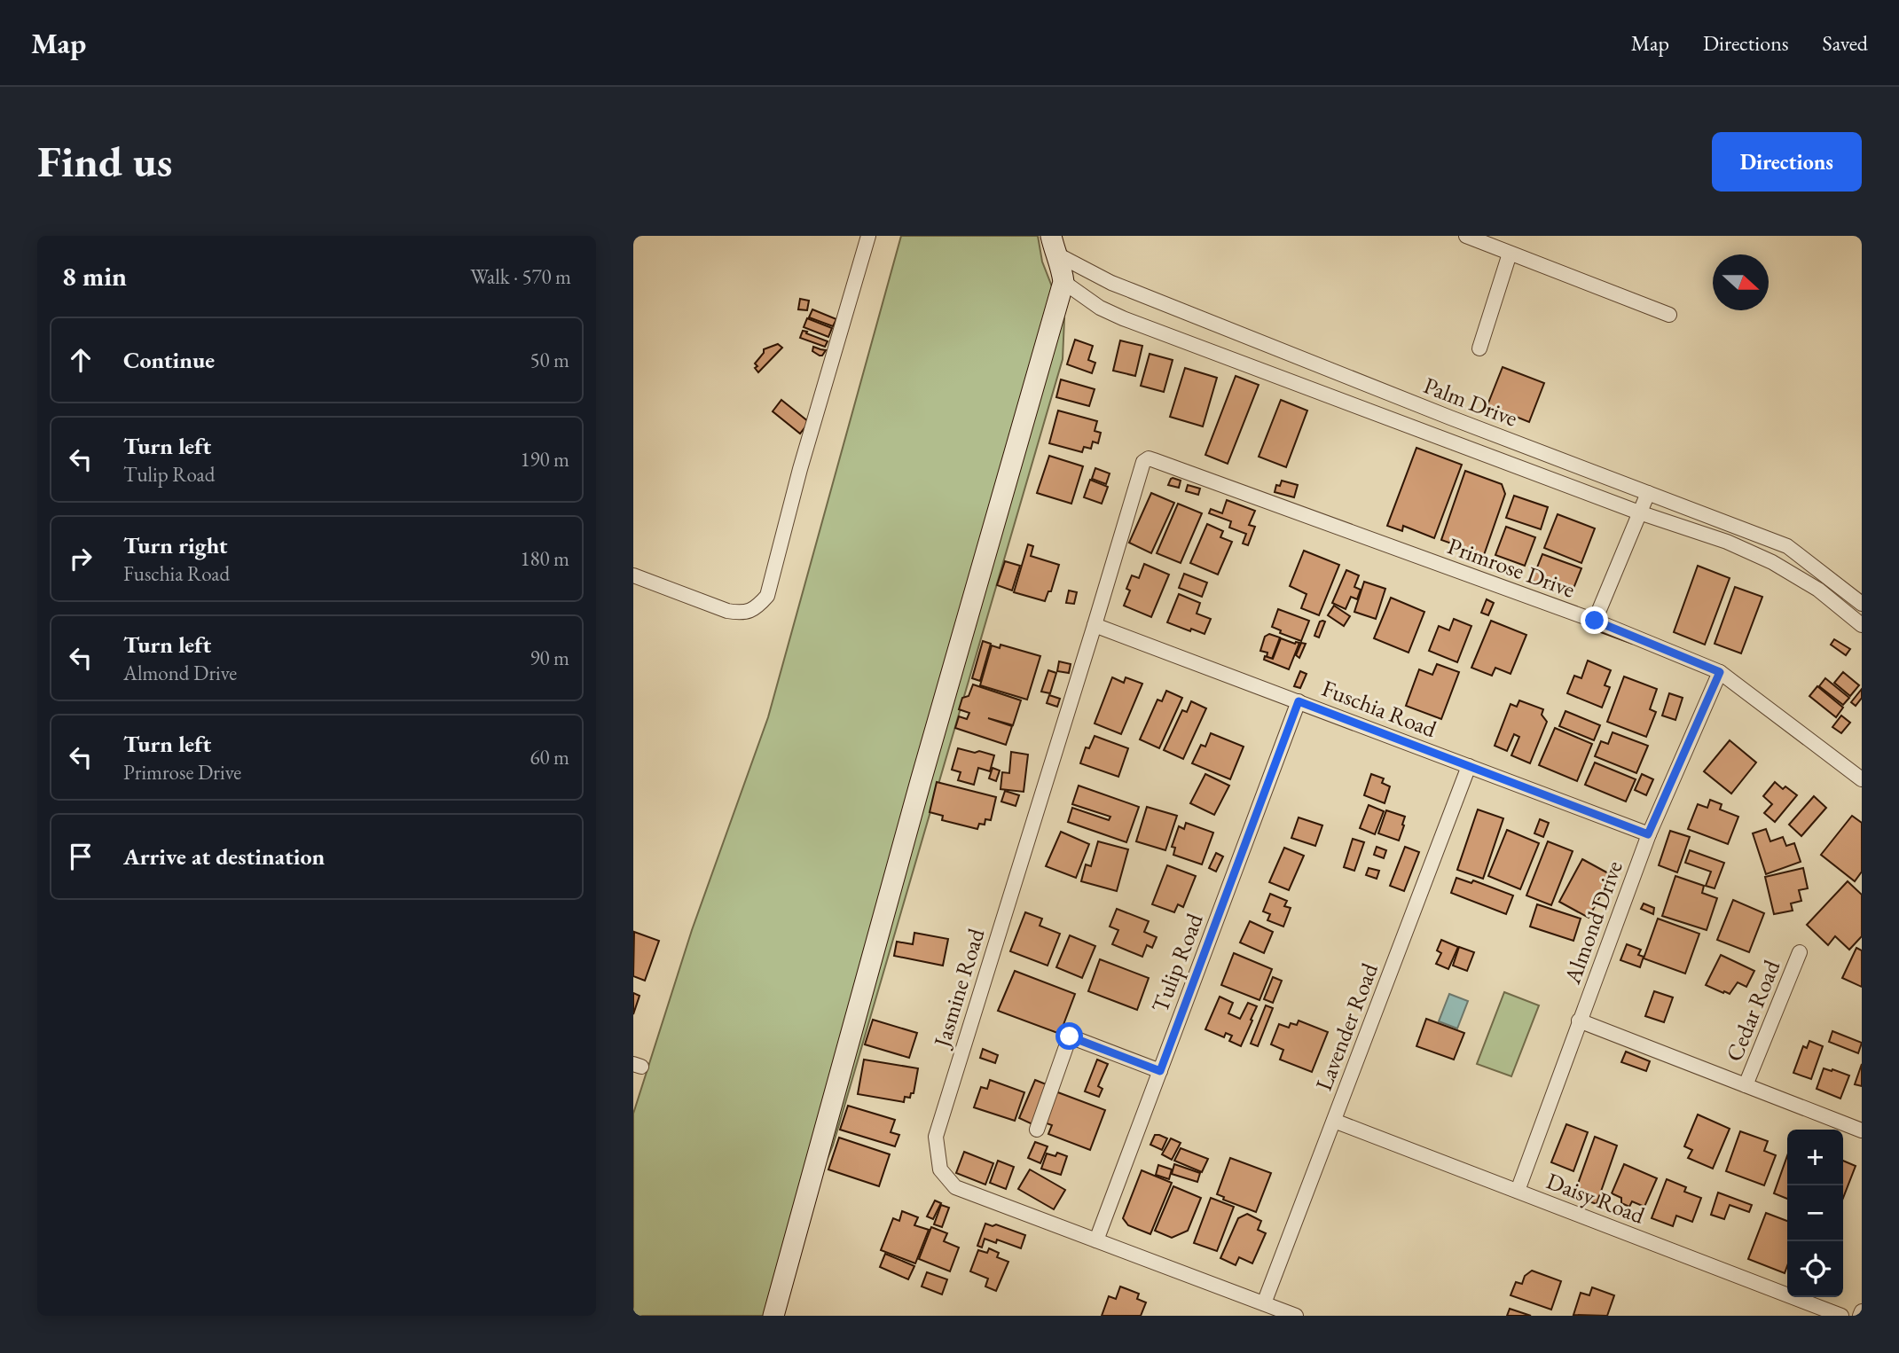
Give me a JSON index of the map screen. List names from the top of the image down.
{
  "streets": {
    "street": [
      "Palm Drive",
      "Primrose Drive",
      "Fuschia Road",
      "Almond Drive",
      "Tulip Road",
      "Jasmine Road",
      "Cedar Road",
      "Lavender Road",
      "Daisy Road"
    ]
  },
  "crossings": [
    ["Primrose Drive", "Almond Drive"],
    ["Primrose Drive", "Jasmine Road"],
    ["Fuschia Road", "Almond Drive"],
    ["Fuschia Road", "Tulip Road"],
    ["Fuschia Road", "Jasmine Road"],
    ["Fuschia Road", "Lavender Road"],
    ["Almond Drive", "Daisy Road"],
    ["Tulip Road", "Jasmine Road"],
    ["Jasmine Road", "Lavender Road"],
    ["Lavender Road", "Daisy Road"]
  ],
  "north": "right",
  "page": {
    "header": "Map",
    "nav": ["Map", "Directions", "Saved"],
    "buttons": "Directions",
    "title": "Find us",
    "heading": ["8 min", "Walk · 570 m"],
    "list": [
      ["Continue", "50 m"],
      ["Turn left", "Tulip Road", "190 m"],
      ["Turn right", "Fuschia Road", "180 m"],
      ["Turn left", "Almond Drive", "90 m"],
      ["Turn left", "Primrose Drive", "60 m"],
      "Arrive at destination"
    ],
    "map_buttons": ["+", "−"]
  }
}
